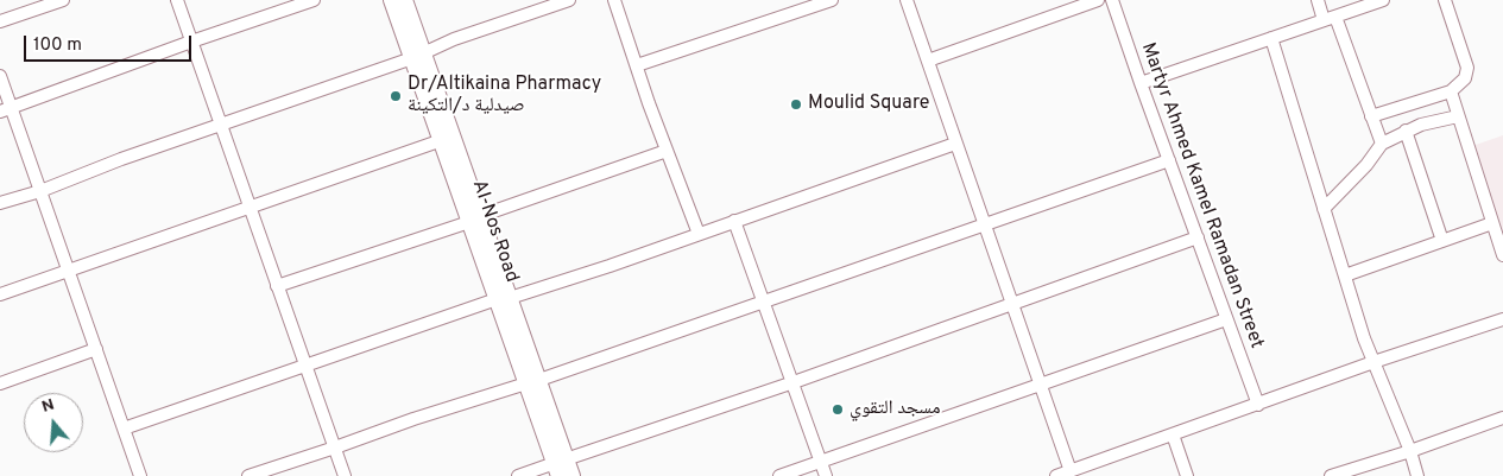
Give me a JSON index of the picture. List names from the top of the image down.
{
  "streets": {
    "main road": ["Al-Nos Road"],
    "street": ["Martyr Ahmed Kamel Ramadan Street"]
  },
  "places": ["Dr/Altikaina Pharmacy صيدلية د/التكينة", "Moulid Square", "مسجد التقوي"],
  "scale_bar": "100 m",
  "north": "top"
}
